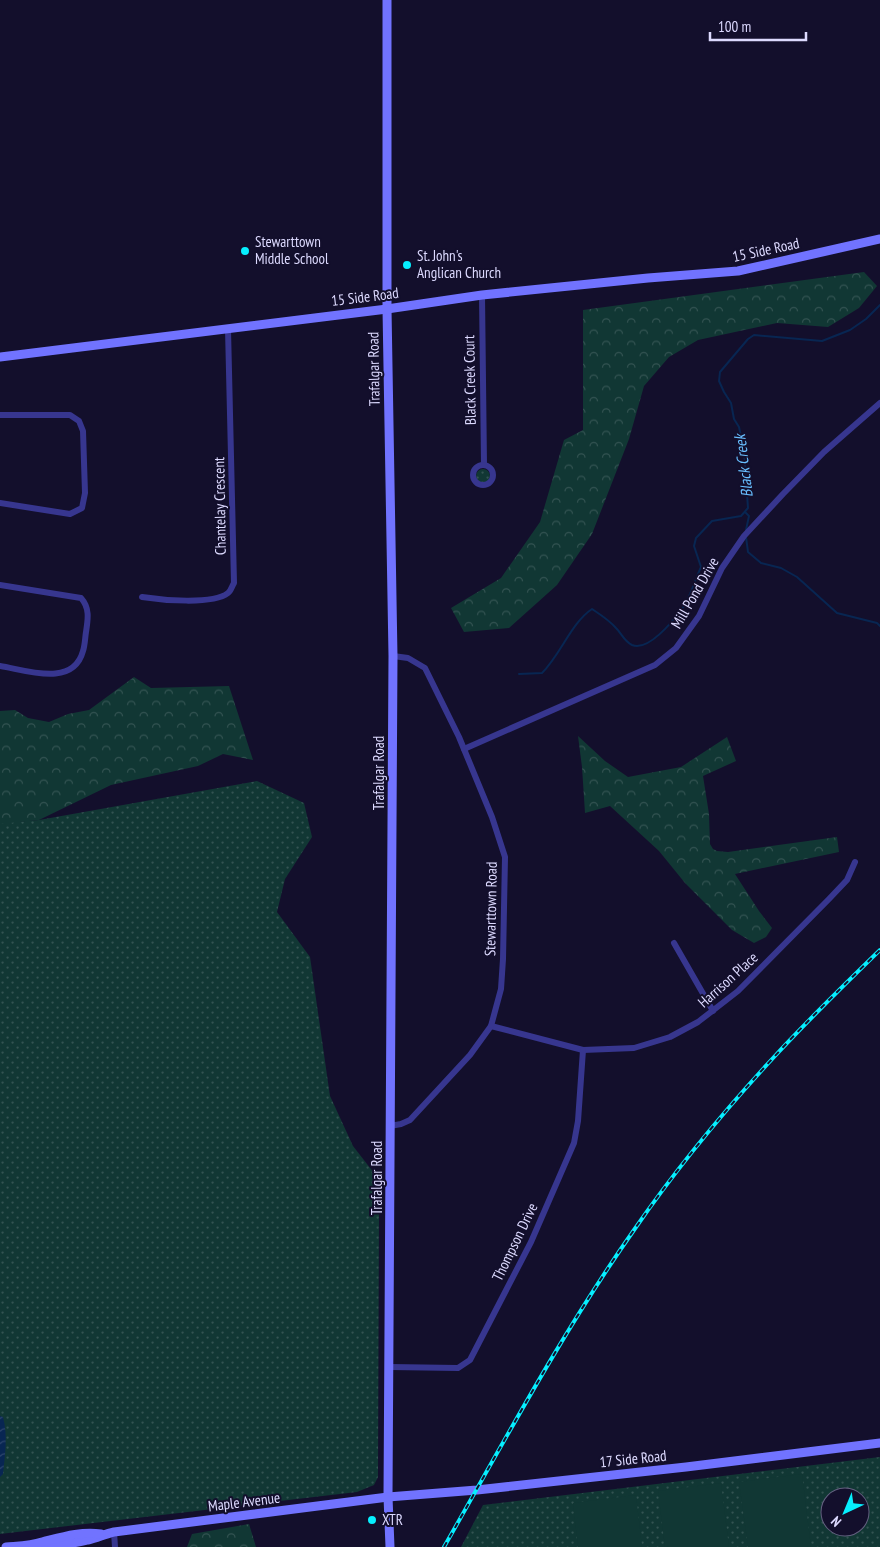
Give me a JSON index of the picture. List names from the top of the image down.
{
  "streets": {
    "main road": [
      "15 Side Road",
      "Trafalgar Road",
      "17 Side Road",
      "Maple Avenue"
    ],
    "street": [
      "Black Creek Court",
      "Chantelay Crescent",
      "Mill Pond Drive",
      "Stewarttown Road",
      "Harrison Place",
      "Thompson Drive"
    ]
  },
  "crossings": [
    ["15 Side Road", "Trafalgar Road"],
    ["15 Side Road", "Black Creek Court"],
    ["15 Side Road", "Chantelay Crescent"],
    ["Trafalgar Road", "Stewarttown Road"],
    ["Trafalgar Road", "Thompson Drive"],
    ["Trafalgar Road", "17 Side Road"],
    ["Trafalgar Road", "Maple Avenue"],
    ["Mill Pond Drive", "Stewarttown Road"],
    ["Stewarttown Road", "Harrison Place"],
    ["Harrison Place", "Thompson Drive"],
    ["17 Side Road", "Maple Avenue"]
  ],
  "water": ["Black Creek"],
  "places": ["Stewarttown Middle School", "St. John's Anglican Church", "XTR"],
  "scale_bar": "100 m",
  "north": "bottom left"
}
